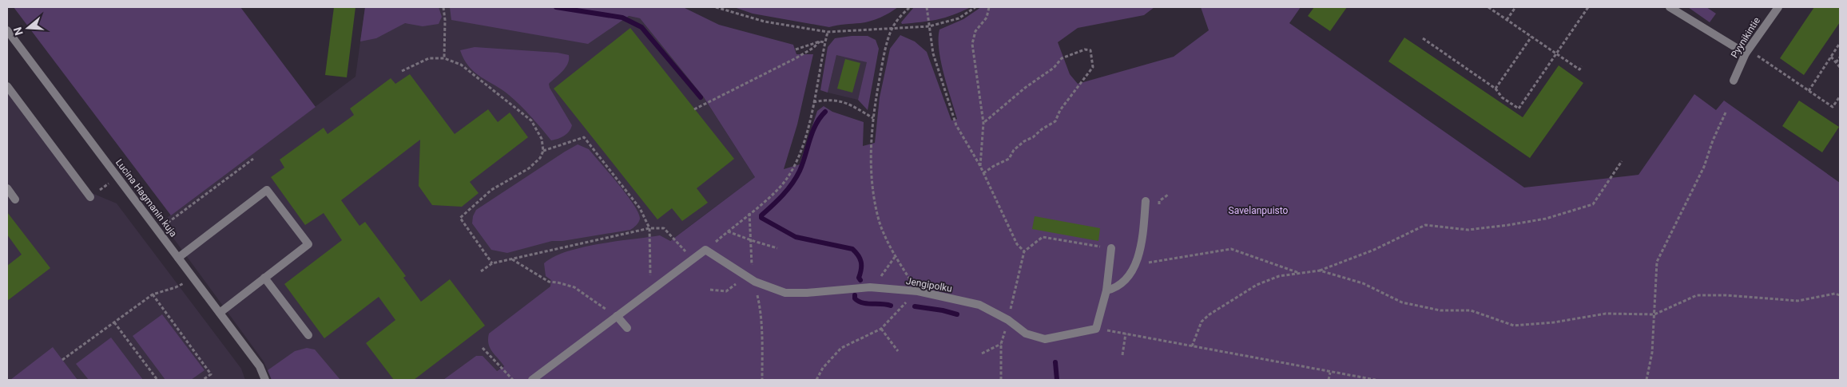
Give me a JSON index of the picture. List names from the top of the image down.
{
  "streets": {
    "street": ["Pyynikintie", "Lucina Hagmanin kuja", "Jengipolku"]
  },
  "parks": ["Savelanpuisto"],
  "north": "left"
}
